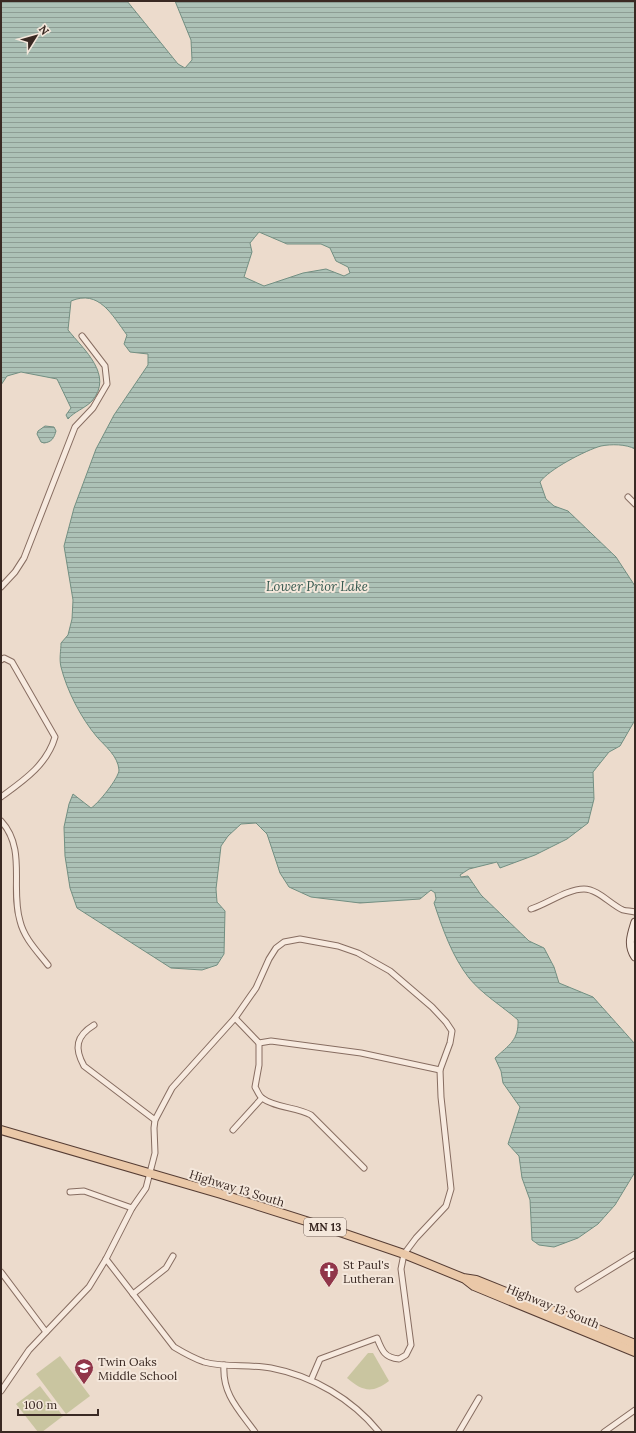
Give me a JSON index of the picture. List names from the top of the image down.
{
  "streets": {
    "main road": ["Highway 13 South", "MN 13"]
  },
  "water": ["Lower Prior Lake"],
  "places": {
    "church": ["St Paul's Lutheran"],
    "school or university": ["Twin Oaks Middle School"]
  },
  "scale_bar": "100 m",
  "north": "top right"
}
